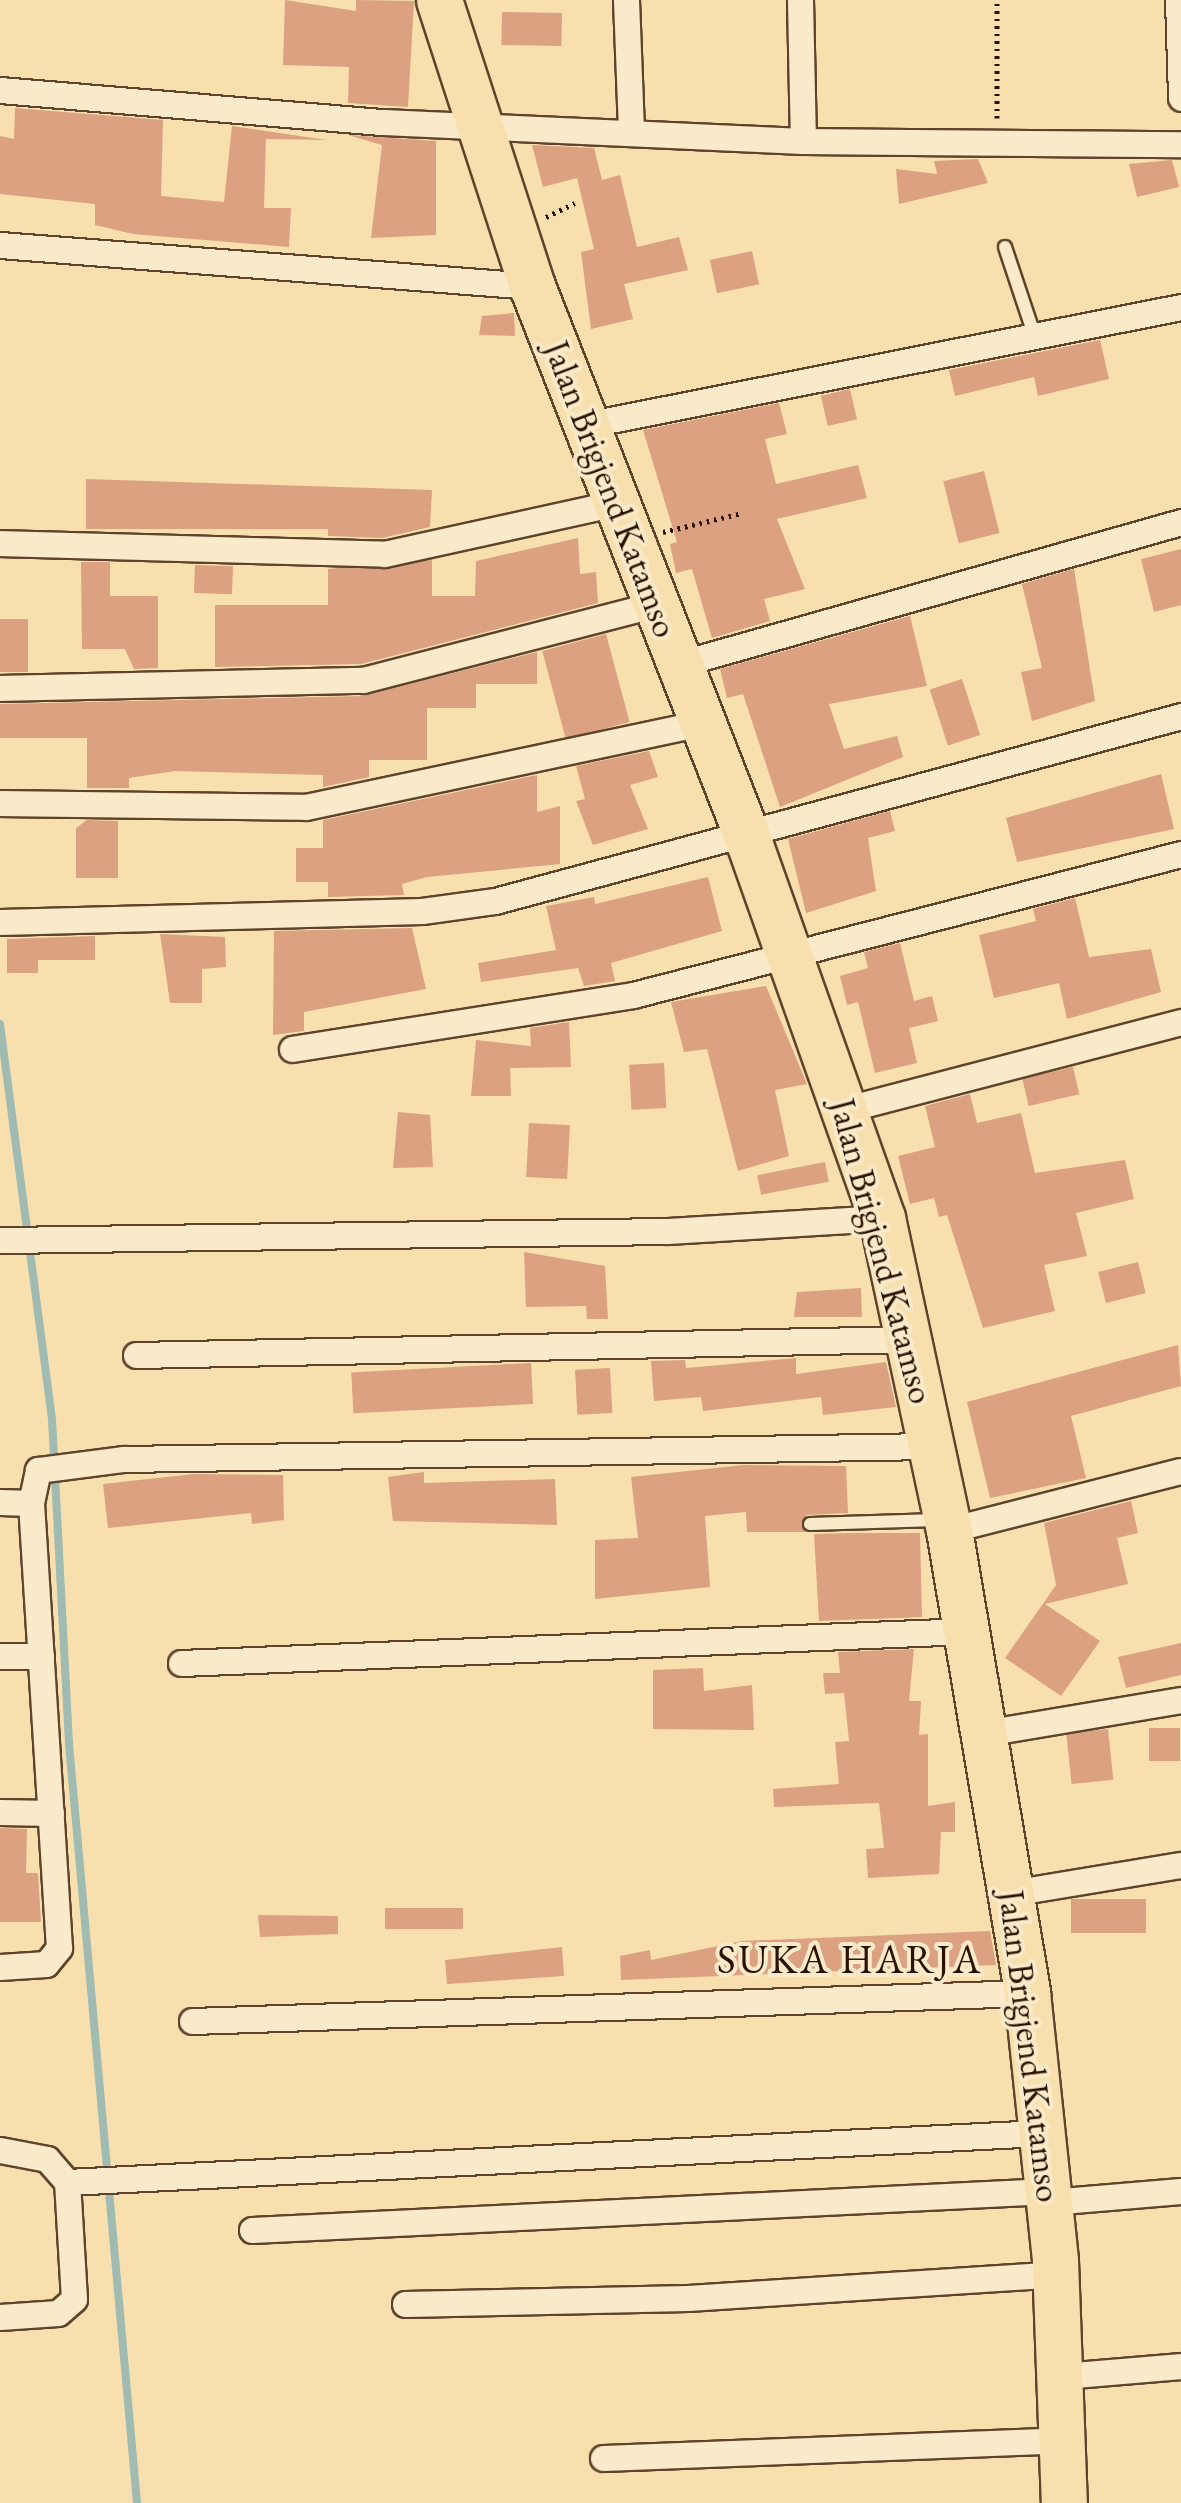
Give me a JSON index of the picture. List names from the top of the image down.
{
  "streets": {
    "highway": ["Jalan Brigjend Katamso"]
  },
  "districts": ["SUKA HARJA"]
}
